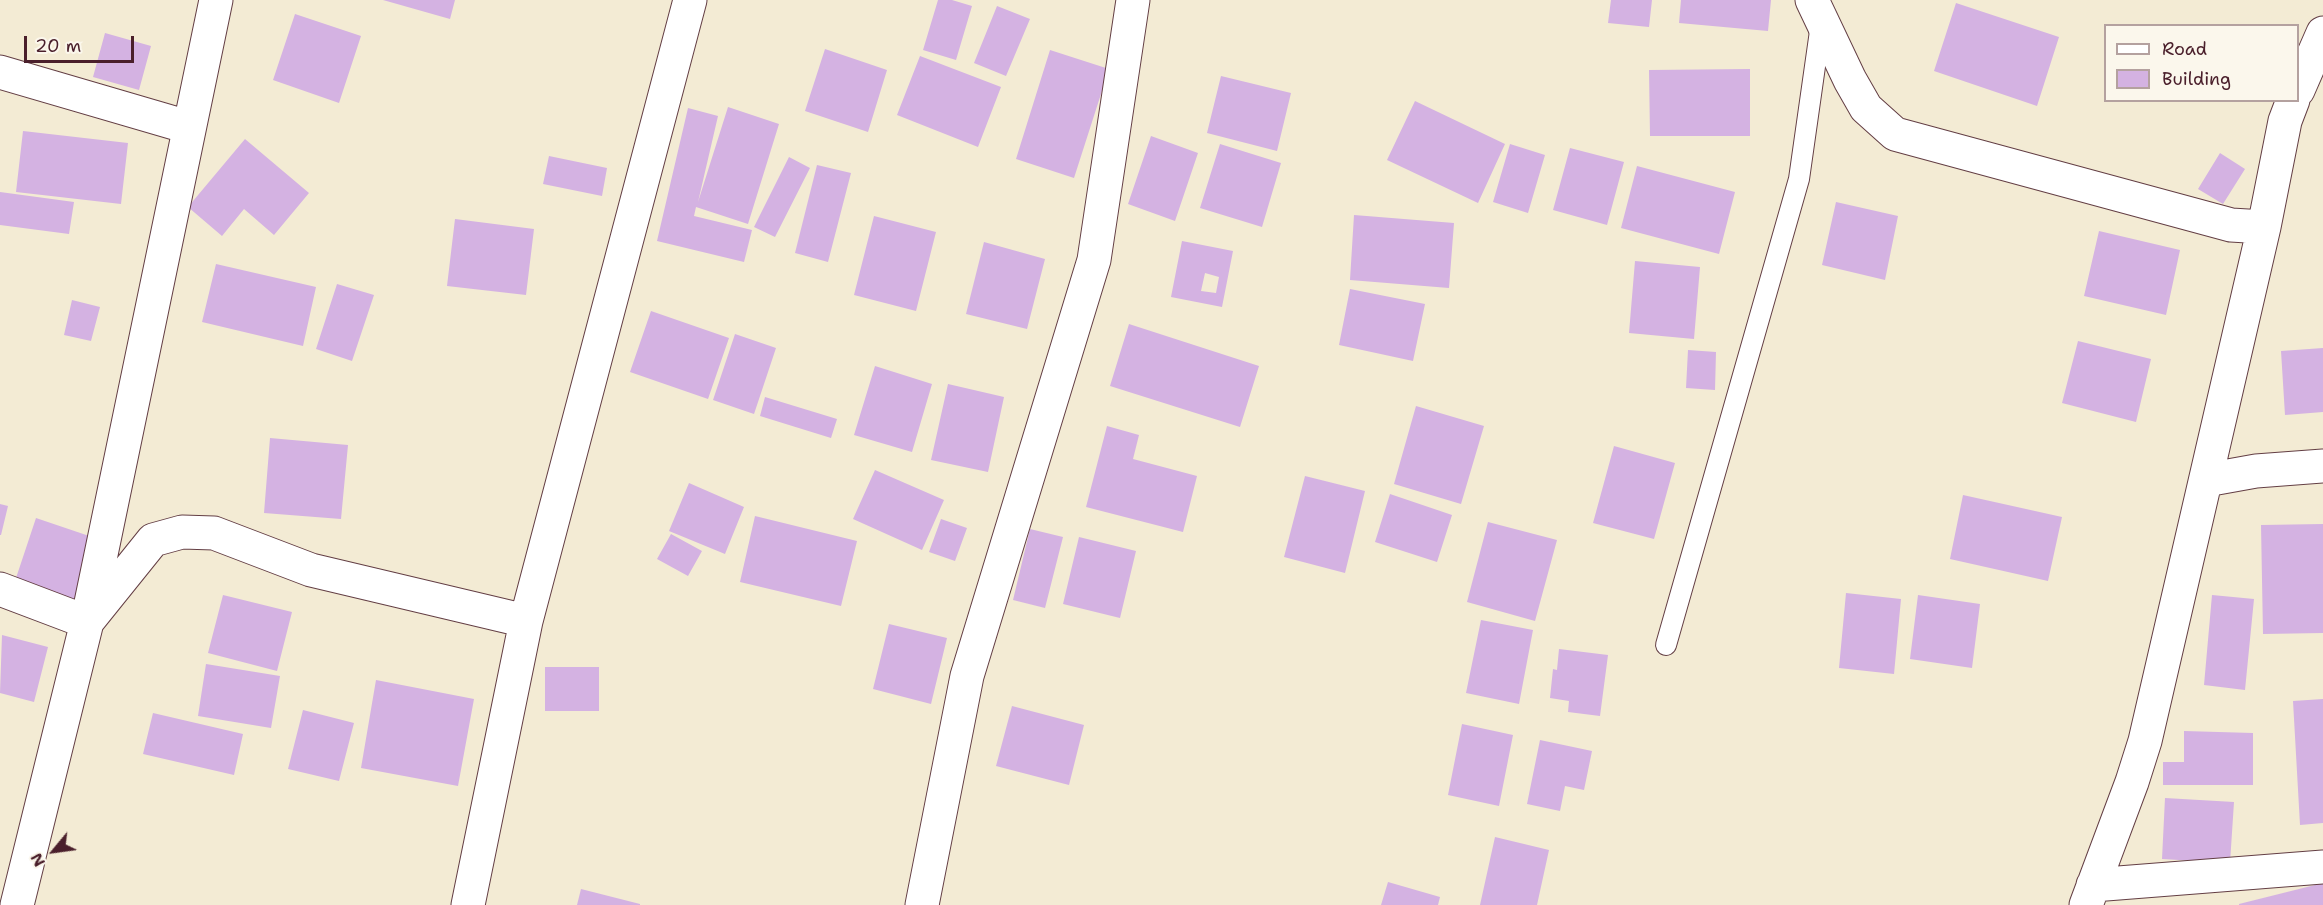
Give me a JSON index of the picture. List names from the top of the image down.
{
  "legend": ["Road", "Building"],
  "scale_bar": "20 m",
  "north": "bottom left"
}
